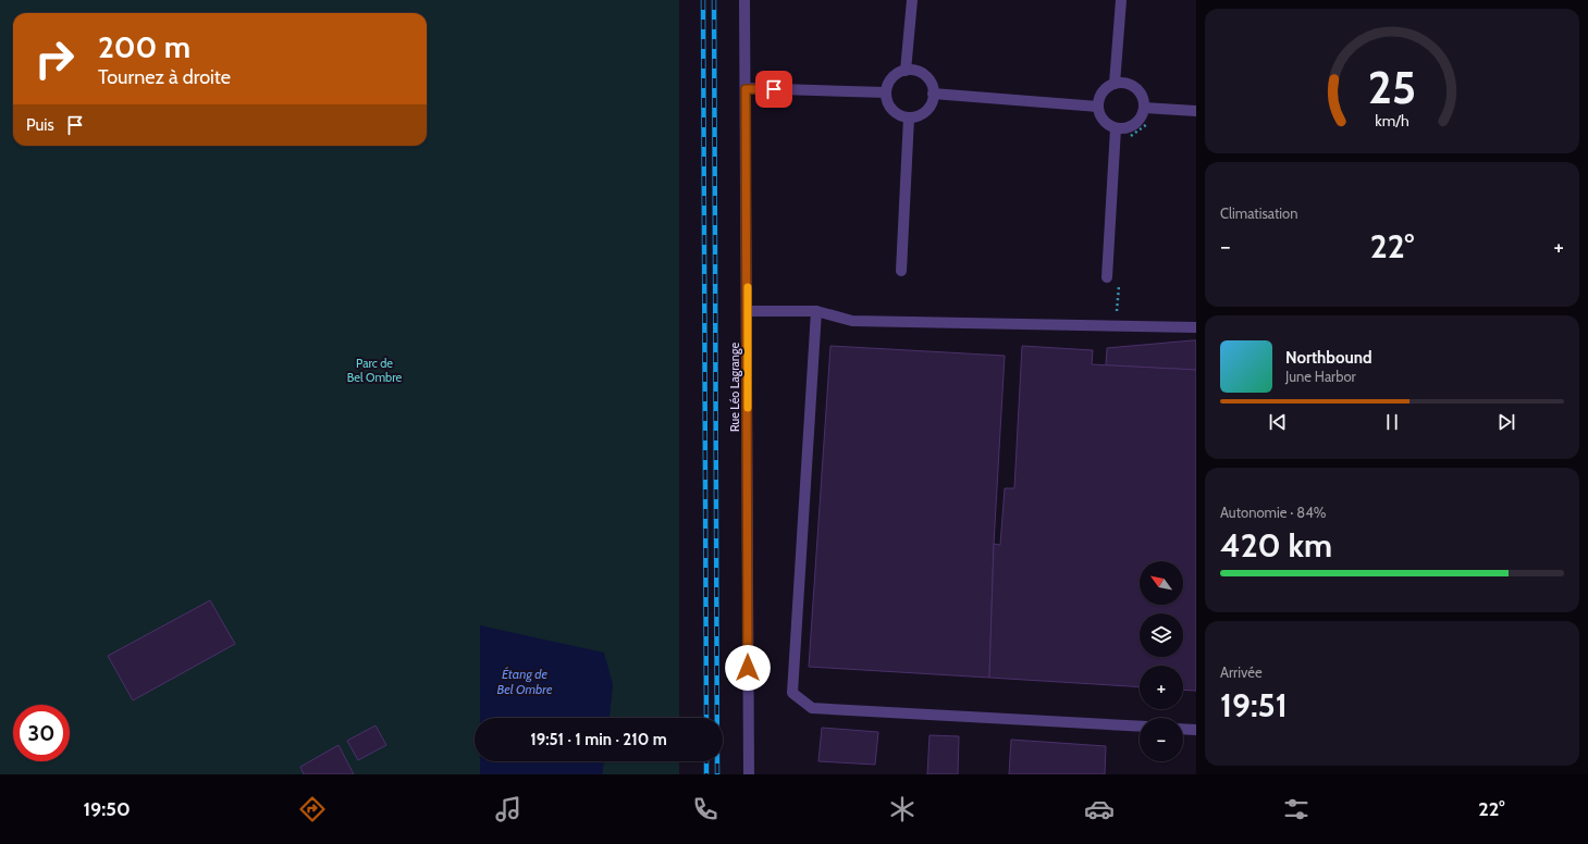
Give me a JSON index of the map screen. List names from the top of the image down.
{
  "streets": {
    "street": ["Rue Léo Lagrange"]
  },
  "water": ["Étang de Bel Ombre"],
  "parks": ["Parc de Bel Ombre"],
  "north": "top left",
  "page": {
    "turn": ["200 m", "Tournez à droite"],
    "then": "Puis",
    "tile": [
      "Climatisation",
      ["Autonomie · 84%", "420 km"],
      ["Arrivée", "19:51"]
    ],
    "heat": ["−", "22°", "+"],
    "song": ["Northbound", "June Harbor"],
    "map_buttons": ["+", "−"],
    "limit": "30",
    "trip": "19:51 · 1 min · 210 m",
    "tabs": ["19:50", "22°"],
    "gauge": ["25", "km/h"]
  }
}
